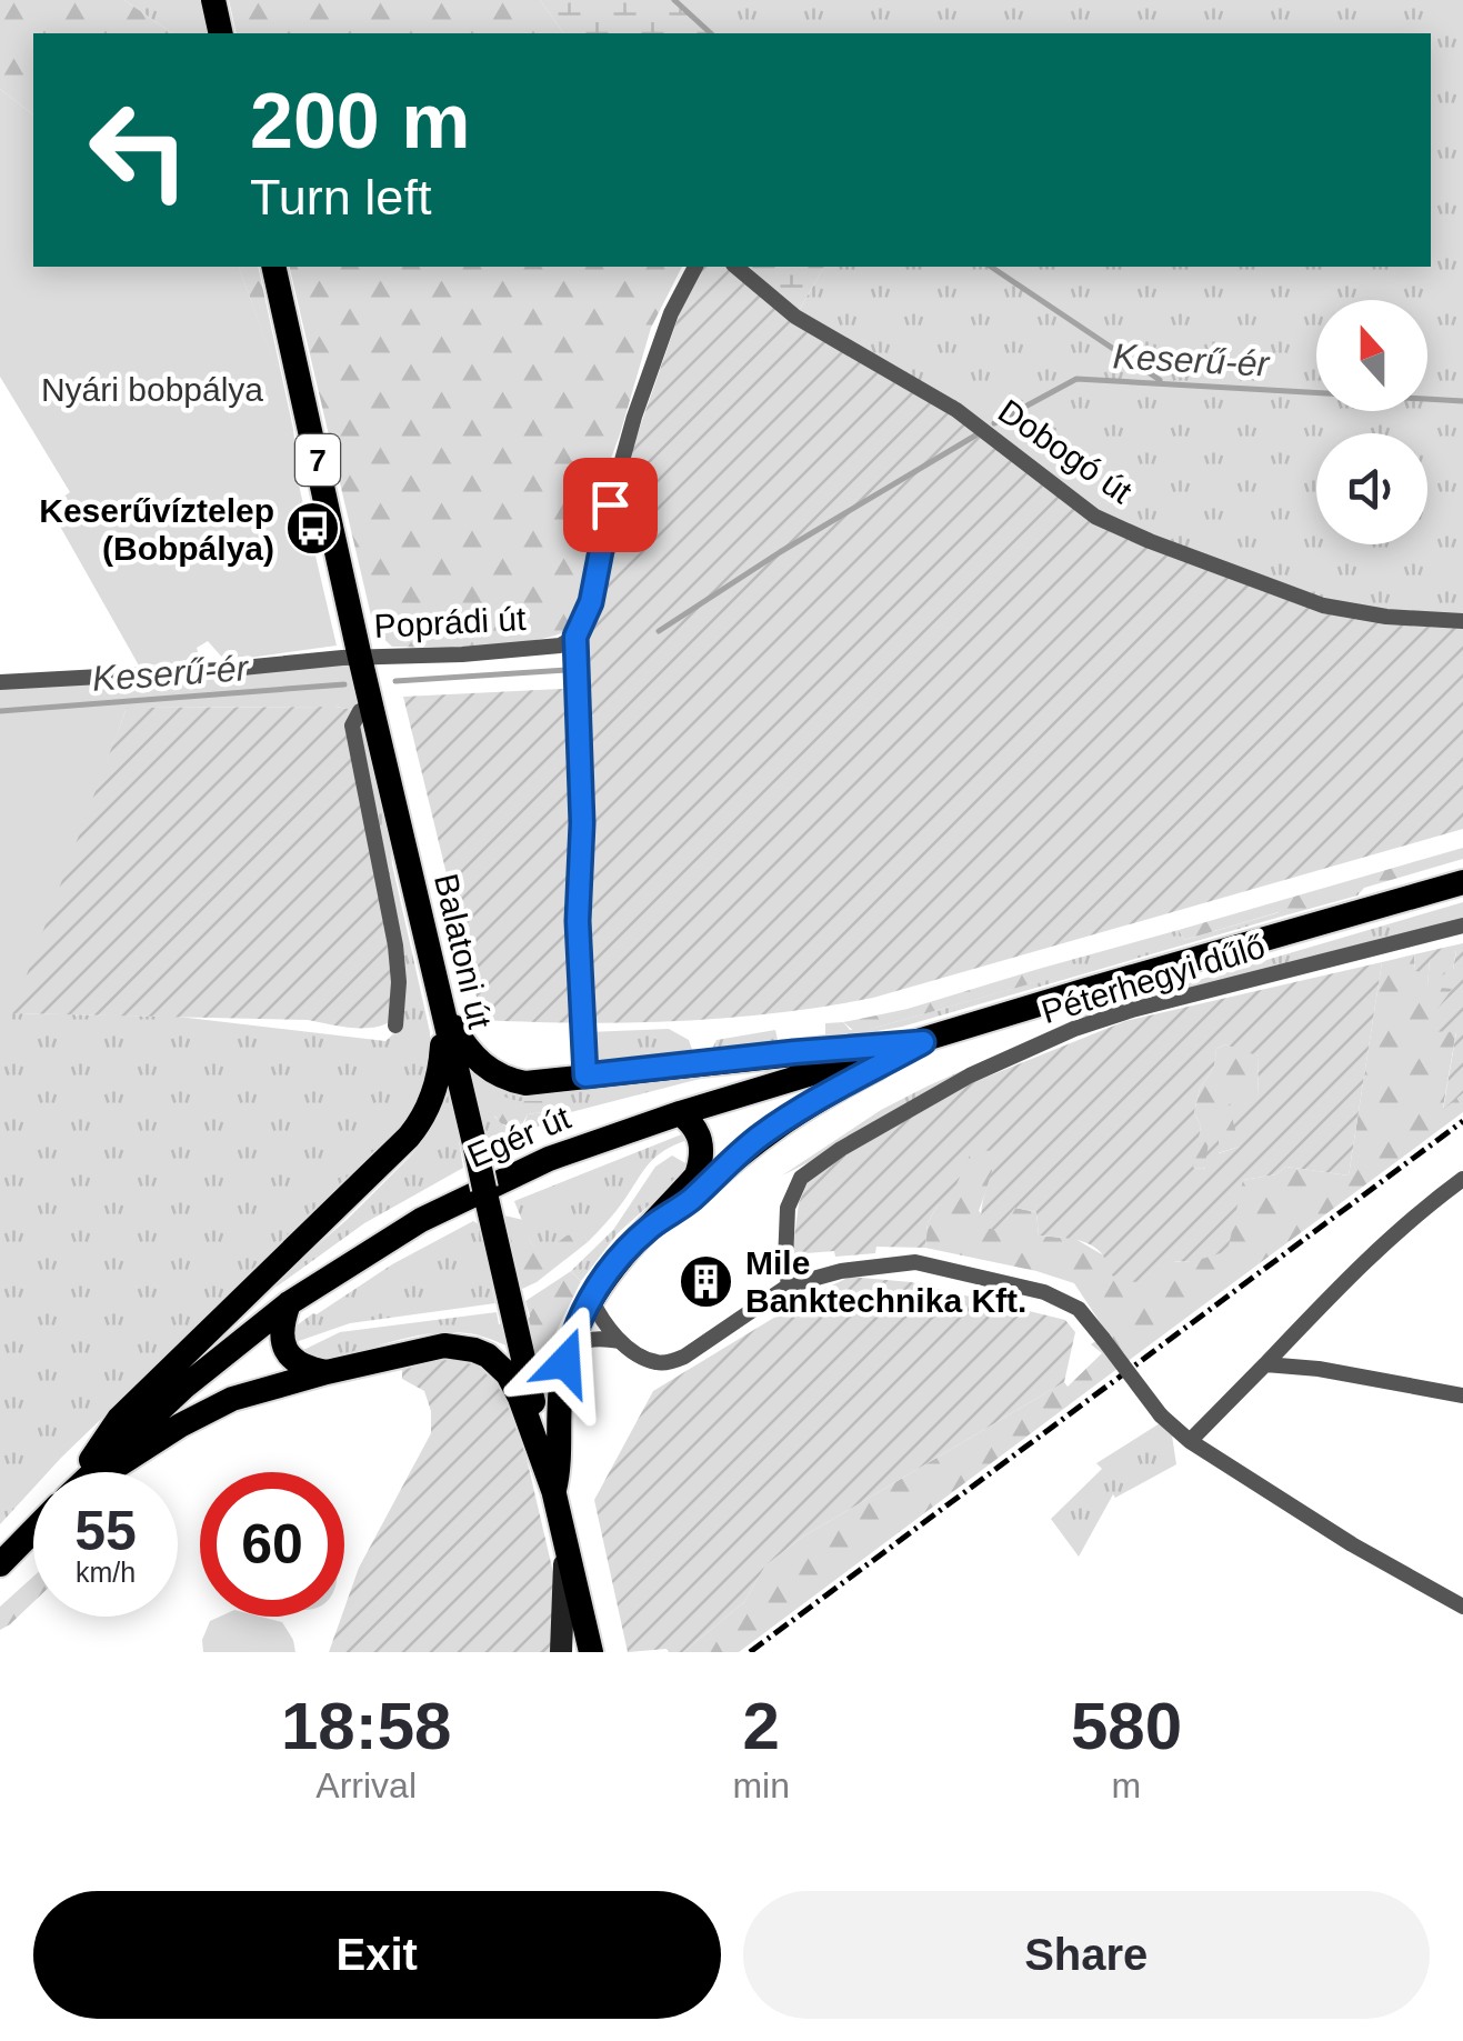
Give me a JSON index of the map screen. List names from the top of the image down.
{
  "streets": {
    "main road": ["7", "Balatoni út", "Egér út"],
    "street": ["Dobogó út", "Poprádi út", "Péterhegyi dűlő"]
  },
  "crossings": [
    ["Poprádi út", "Balatoni út"]
  ],
  "water": ["Keserű-ér"],
  "parks": ["Nyári bobpálya"],
  "places": {
    "bus stop": ["Keserűvíztelep (Bobpálya)"],
    "building": ["Mile Banktechnika Kft."]
  },
  "north": "top",
  "page": {
    "turn": ["200 m", "Turn left"],
    "speed": "55 km/h",
    "limit": "60",
    "eta": [
      "18:58",
      "Arrival",
      "2",
      "min",
      "580",
      "m"
    ],
    "buttons": ["Exit", "Share"]
  }
}
